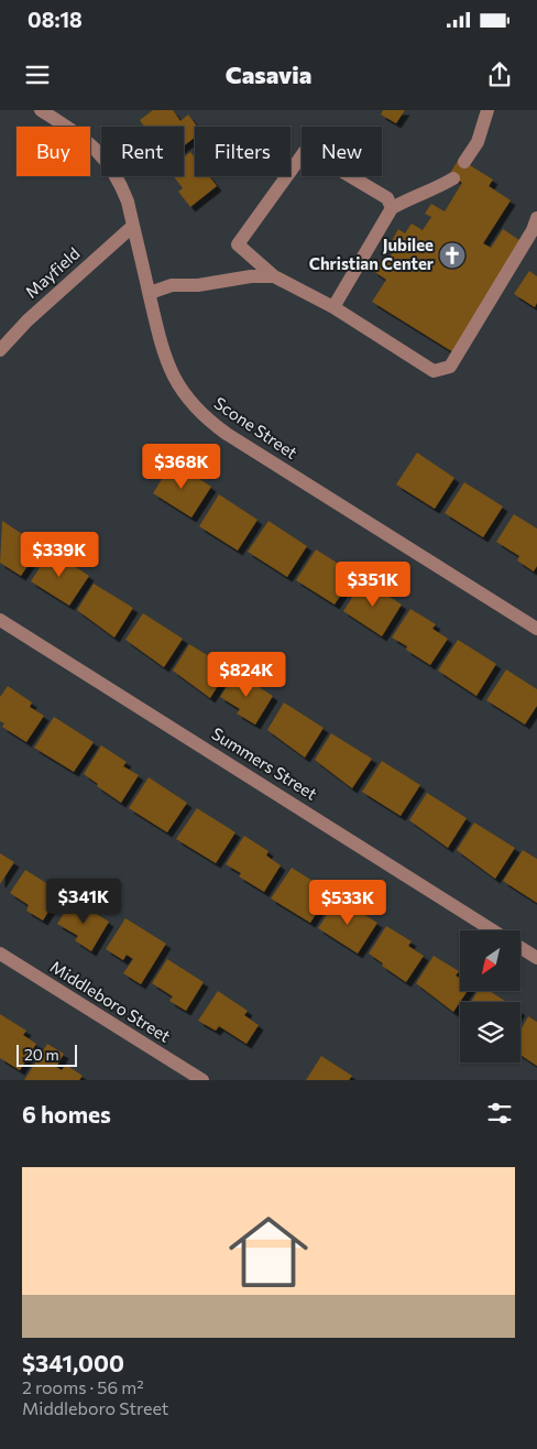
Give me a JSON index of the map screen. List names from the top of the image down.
{
  "streets": {
    "street": [
      "Mayfield",
      "Scone Street",
      "Summers Street",
      "Middleboro Street"
    ]
  },
  "crossings": [
    ["Mayfield", "Scone Street"]
  ],
  "places": {
    "church": ["Jubilee Christian Center"]
  },
  "scale_bar": "20 m",
  "north": "bottom left",
  "page": {
    "status": "08:18",
    "header": "Casavia",
    "chip": [
      "Buy",
      "Rent",
      "Filters",
      "New"
    ],
    "price": [
      "$368K",
      "$339K",
      "$351K",
      "$824K",
      "$341K",
      "$533K"
    ],
    "scale": "20 m",
    "heading": "6 homes",
    "list": [
      {
        "name": "$341,000",
        "note": "2 rooms · 56 m² · Middleboro Street"
      }
    ]
  }
}
